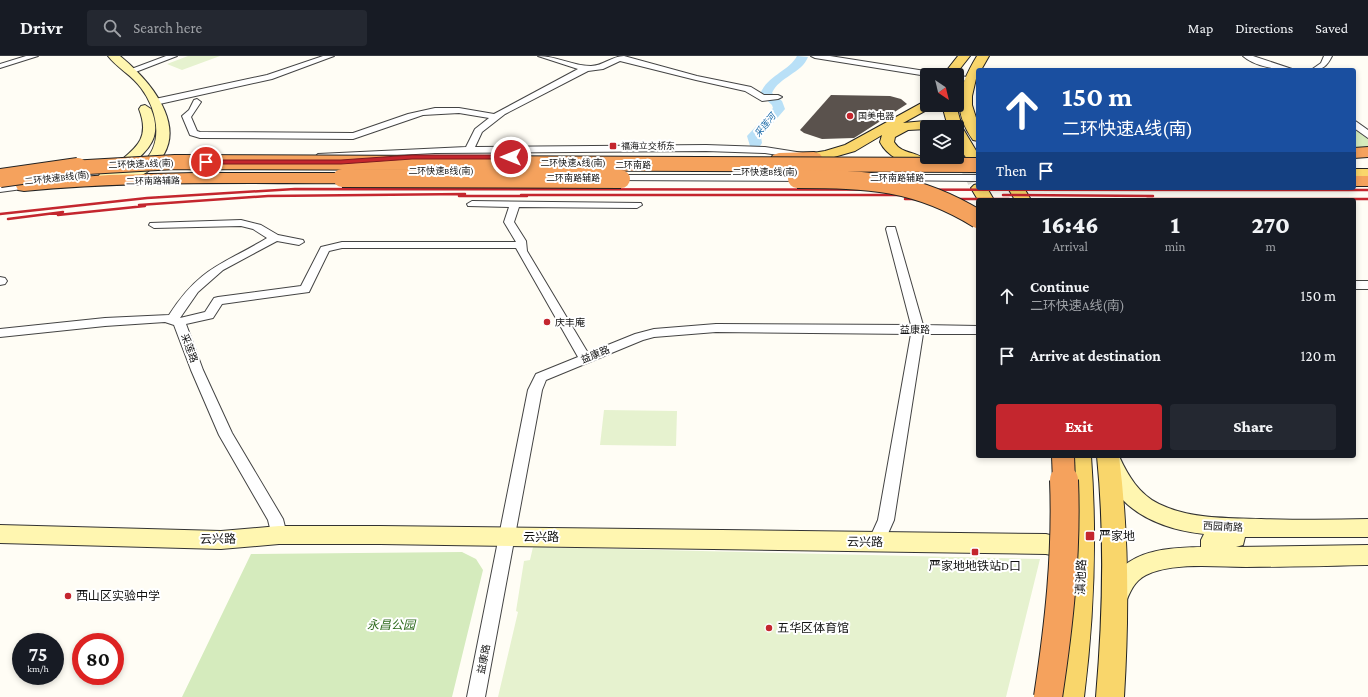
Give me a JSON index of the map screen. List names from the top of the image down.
{
  "streets": {
    "highway": ["二环快速A线(南)", "二环快速B线(南)"],
    "main road": [
      "二环南路",
      "西园南路",
      "云兴路",
      "滇池路"
    ],
    "street": ["二环南路辅路", "益康路", "采莲路"]
  },
  "crossings": [
    ["二环快速A线(南)", "二环南路"],
    ["二环南路", "二环快速B线(南)"],
    ["二环南路", "二环南路辅路"],
    ["益康路", "云兴路"],
    ["采莲路", "云兴路"],
    ["云兴路", "滇池路"]
  ],
  "water": ["采莲河"],
  "parks": ["永昌公园"],
  "places": {
    "other": [
      "国美电器",
      "庆丰庵",
      "西山区实验中学",
      "五华区体育馆"
    ],
    "transit": ["福海立交桥东", "严家地", "严家地地铁站D口"]
  },
  "north": "bottom right",
  "page": {
    "header": "Drivr",
    "search": "Search here",
    "nav": ["Map", "Directions", "Saved"],
    "turn": ["150 m", "二环快速A线(南)"],
    "then": "Then",
    "eta": [
      "16:46",
      "Arrival",
      "1",
      "min",
      "270",
      "m"
    ],
    "list": [
      {
        "name": "Continue",
        "note": "二环快速A线(南)",
        "value": "150 m"
      },
      {
        "name": "Arrive at destination",
        "value": "120 m"
      }
    ],
    "buttons": ["Exit", "Share"],
    "speed": "75 km/h",
    "limit": "80"
  }
}
